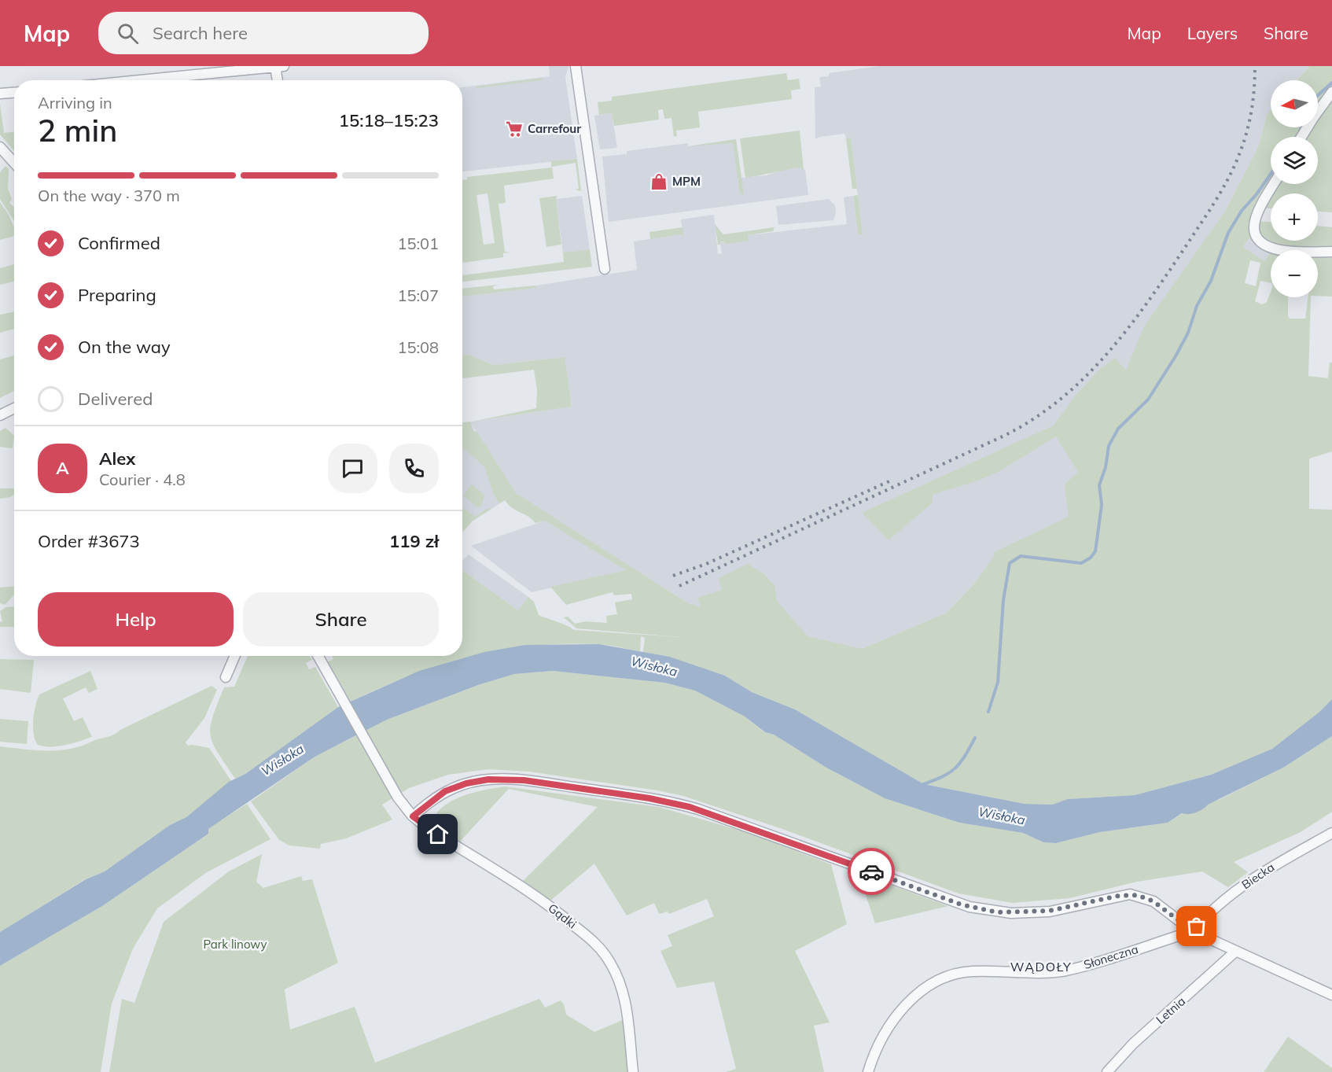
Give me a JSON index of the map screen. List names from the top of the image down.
{
  "streets": {
    "street": [
      "Biecka",
      "Gądki",
      "Słoneczna",
      "Letnia"
    ]
  },
  "crossings": [
    ["Biecka", "Słoneczna"]
  ],
  "districts": ["WĄDOŁY"],
  "water": ["Wisłoka"],
  "parks": ["Park linowy"],
  "places": {
    "supermarket": ["Carrefour"],
    "shop": ["MPM"]
  },
  "north": "left",
  "page": {
    "header": "Map",
    "search": "Search here",
    "nav": ["Map", "Layers", "Share"],
    "map_buttons": ["+", "−"],
    "heading": ["2 min", "Arriving in", "15:18–15:23"],
    "panel": [
      "Alex",
      "Courier · 4.8",
      "Order #3673",
      "119 zł"
    ],
    "bar": "On the way · 370 m",
    "list": [
      ["Confirmed", "15:01"],
      ["Preparing", "15:07"],
      ["On the way", "15:08"],
      "Delivered"
    ],
    "round": "A",
    "buttons": ["Help", "Share"]
  }
}
